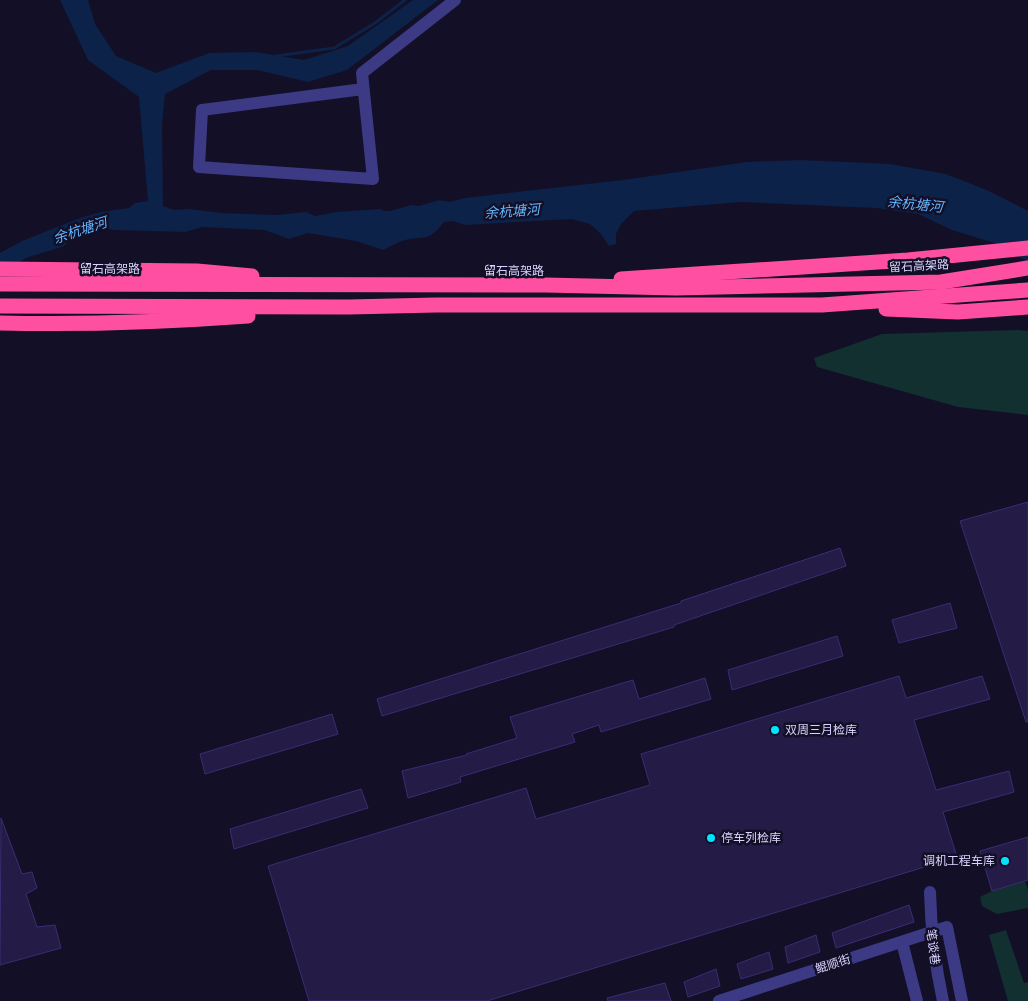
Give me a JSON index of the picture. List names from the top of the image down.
{
  "streets": {
    "highway": ["留石高架路"],
    "street": ["笔谈巷", "鲲顺街"]
  },
  "crossings": [
    ["笔谈巷", "鲲顺街"]
  ],
  "water": ["余杭塘河"],
  "places": ["双周三月检库", "停车列检库", "调机工程车库"]
}
